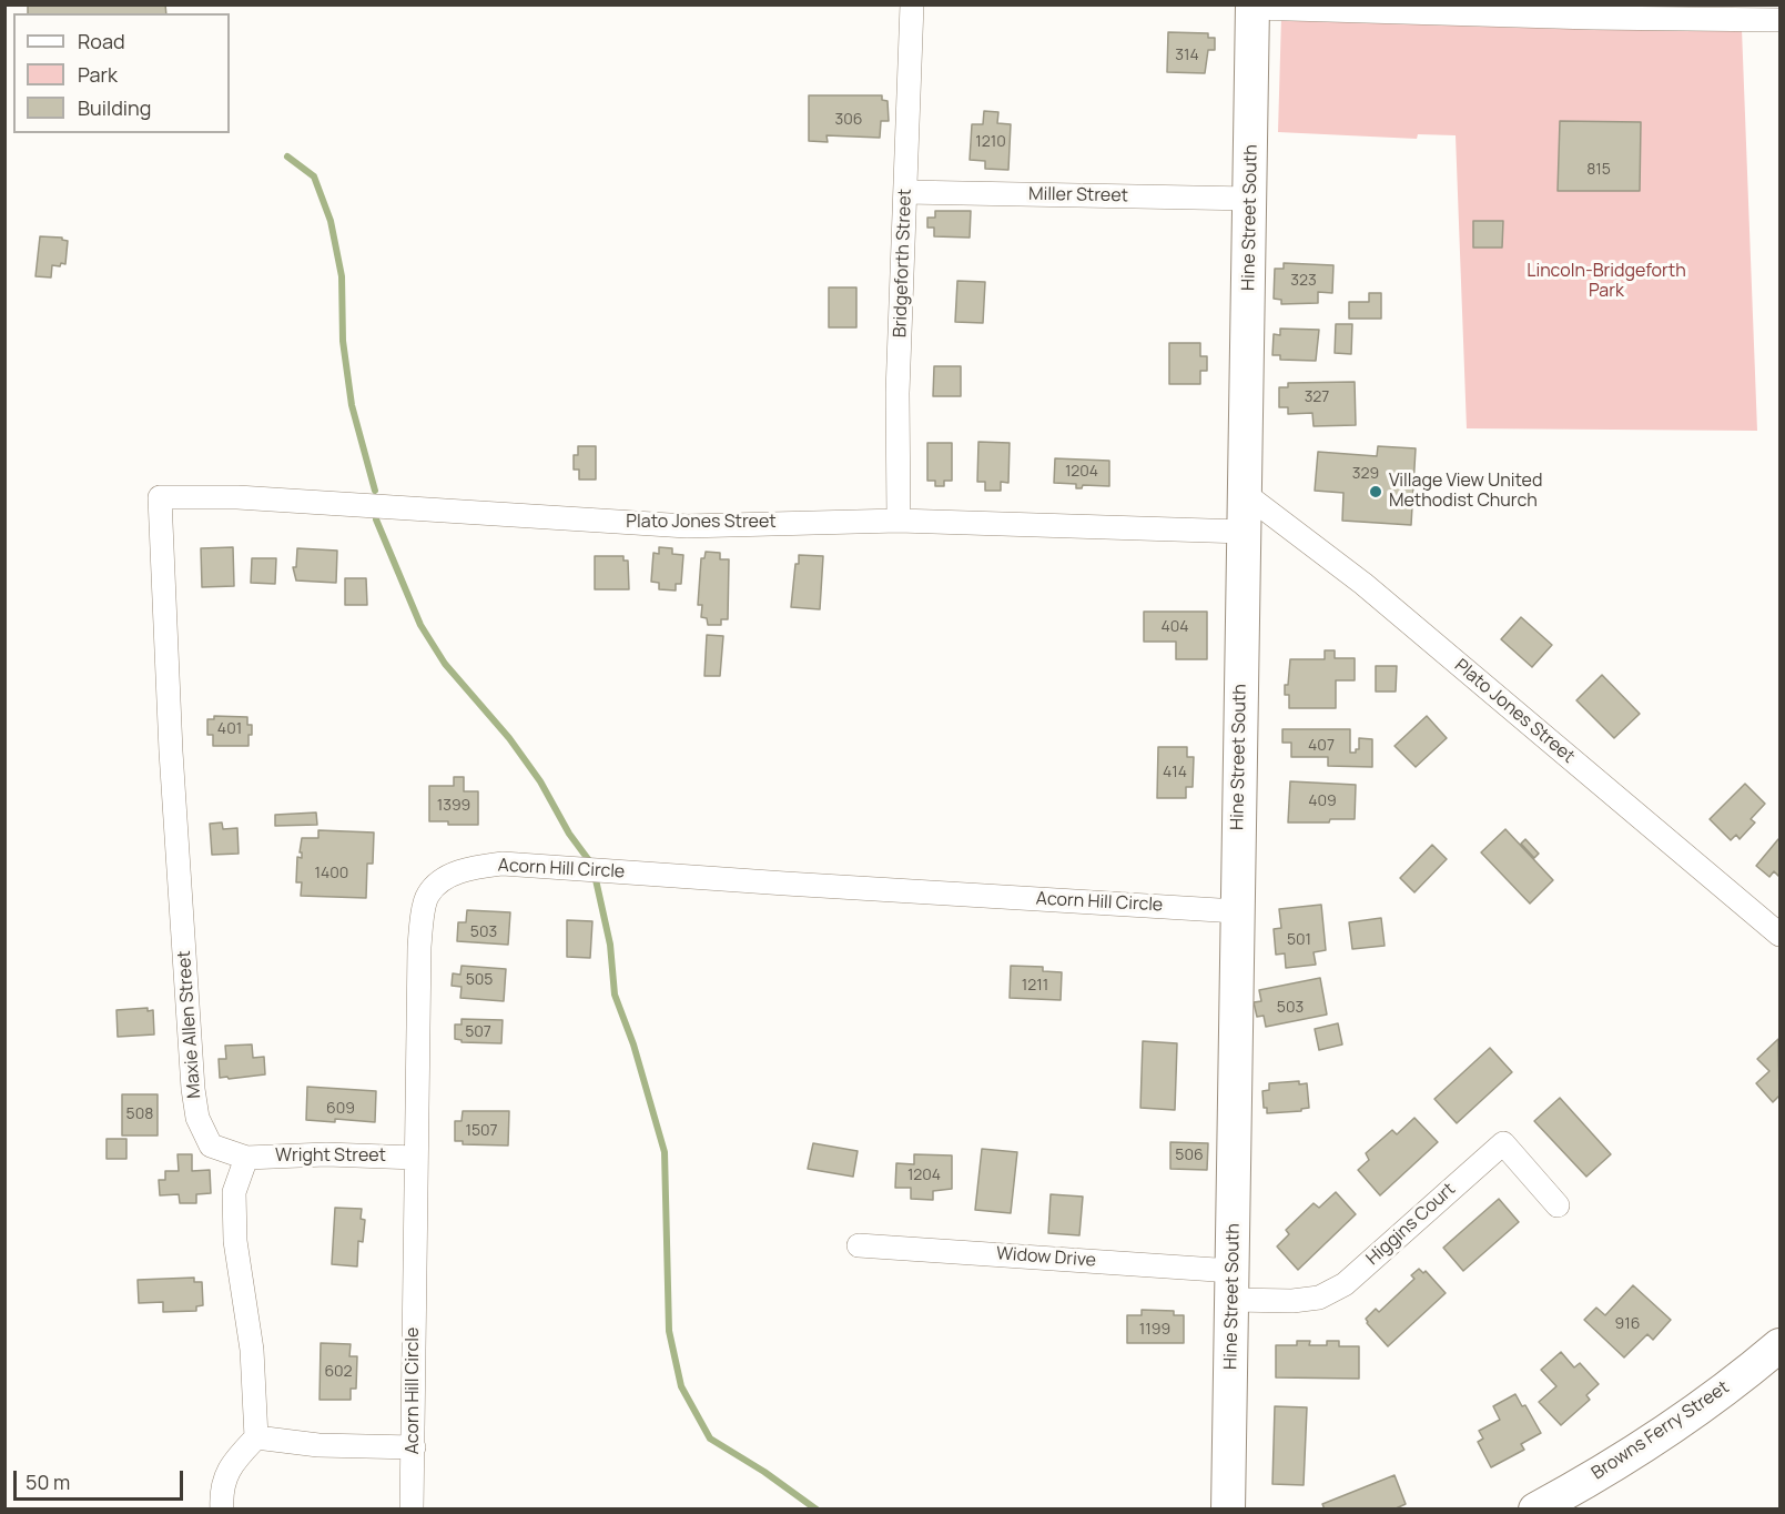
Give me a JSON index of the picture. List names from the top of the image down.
{
  "streets": {
    "street": [
      "Miller Street",
      "Hine Street South",
      "Bridgeforth Street",
      "Plato Jones Street",
      "Acorn Hill Circle",
      "Maxie Allen Street",
      "Wright Street",
      "Higgins Court",
      "Widow Drive",
      "Browns Ferry Street"
    ]
  },
  "crossings": [
    ["Miller Street", "Hine Street South"],
    ["Miller Street", "Bridgeforth Street"],
    ["Hine Street South", "Plato Jones Street"],
    ["Hine Street South", "Acorn Hill Circle"],
    ["Hine Street South", "Higgins Court"],
    ["Hine Street South", "Widow Drive"],
    ["Bridgeforth Street", "Plato Jones Street"],
    ["Plato Jones Street", "Maxie Allen Street"],
    ["Acorn Hill Circle", "Wright Street"],
    ["Maxie Allen Street", "Wright Street"],
    ["Higgins Court", "Widow Drive"]
  ],
  "parks": ["Lincoln-Bridgeforth Park"],
  "places": ["Village View United Methodist Church"],
  "house_numbers": [
    "314",
    "306",
    "1210",
    "815",
    "323",
    "327",
    "1204",
    "329",
    "404",
    "401",
    "407",
    "414",
    "409",
    "1399",
    "1400",
    "503",
    "501",
    "505",
    "1211",
    "503",
    "507",
    "609",
    "508",
    "1507",
    "506",
    "1204",
    "916",
    "1199",
    "602"
  ],
  "legend": ["Road", "Park", "Building"],
  "scale_bar": "50 m"
}
